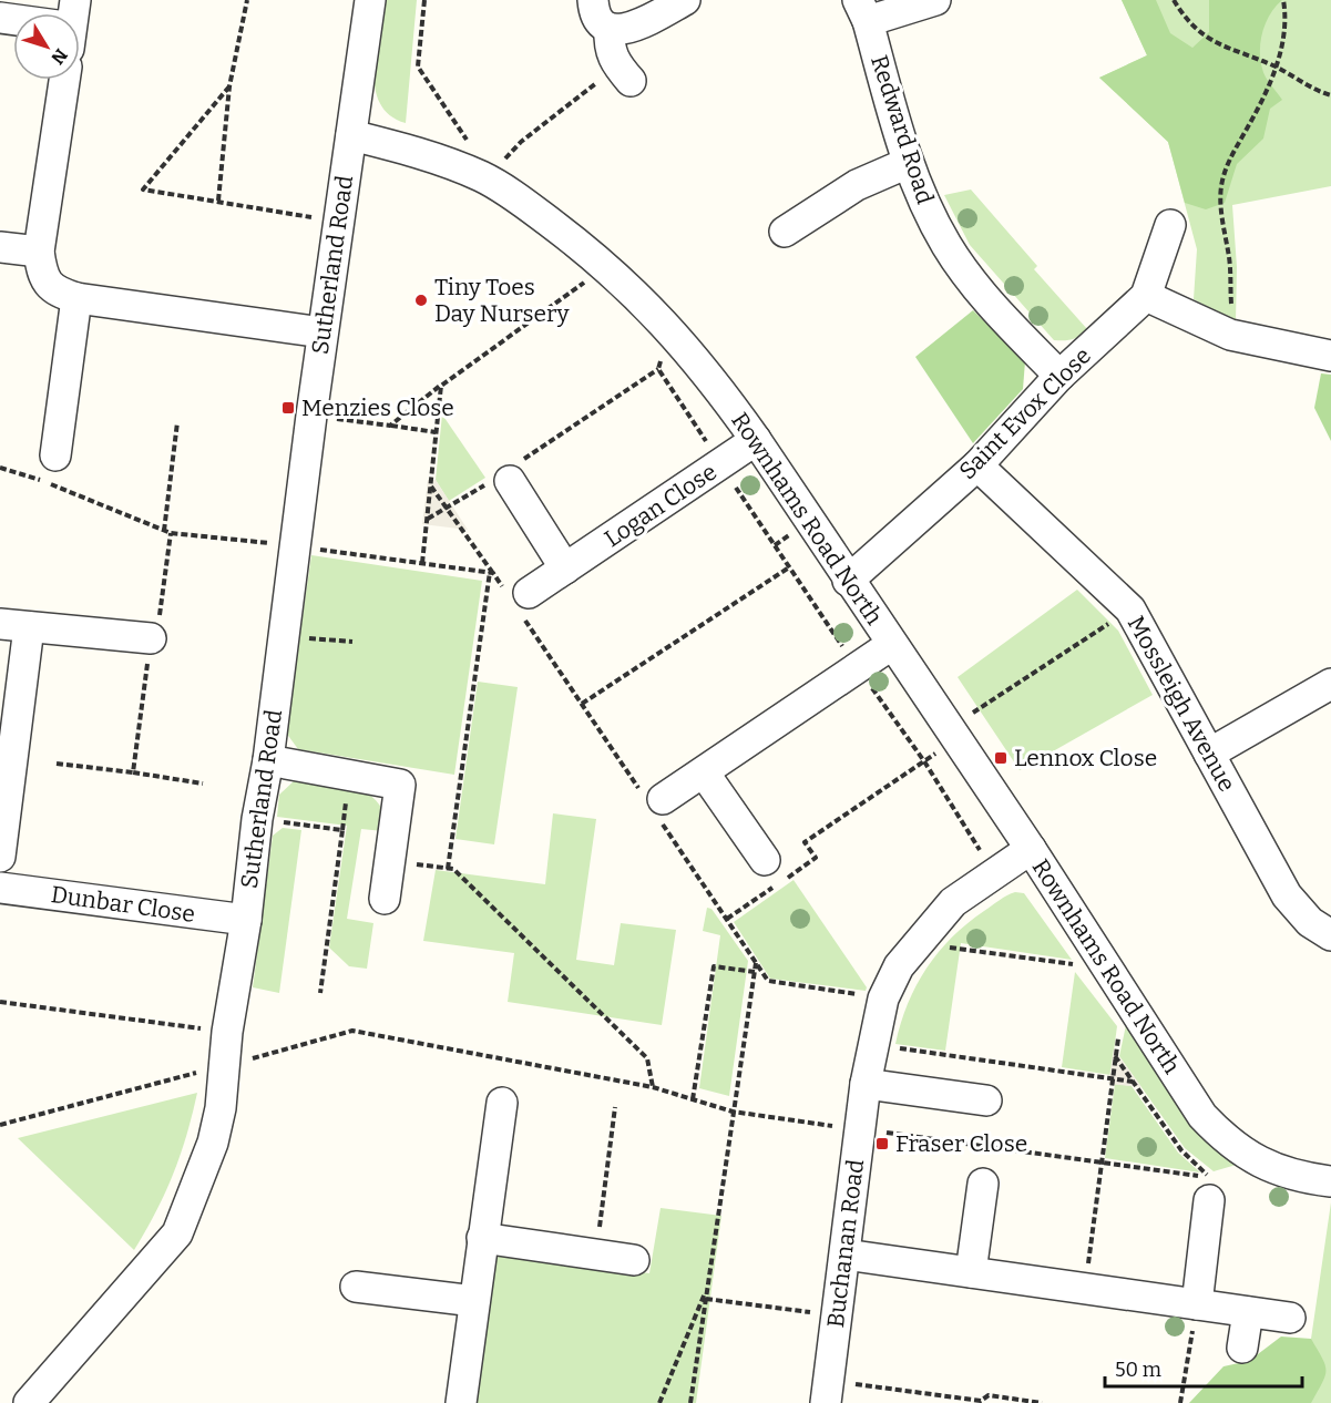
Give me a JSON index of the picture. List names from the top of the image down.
{
  "streets": {
    "street": [
      "Redward Road",
      "Sutherland Road",
      "Saint Evox Close",
      "Logan Close",
      "Rownhams Road North",
      "Mossleigh Avenue",
      "Dunbar Close",
      "Buchanan Road"
    ]
  },
  "crossings": [
    ["Redward Road", "Saint Evox Close"],
    ["Sutherland Road", "Rownhams Road North"],
    ["Sutherland Road", "Dunbar Close"],
    ["Saint Evox Close", "Rownhams Road North"],
    ["Saint Evox Close", "Mossleigh Avenue"],
    ["Logan Close", "Rownhams Road North"],
    ["Rownhams Road North", "Buchanan Road"]
  ],
  "places": {
    "other": ["Tiny Toes Day Nursery"],
    "transit": ["Menzies Close", "Lennox Close", "Fraser Close"]
  },
  "scale_bar": "50 m",
  "north": "bottom right"
}
